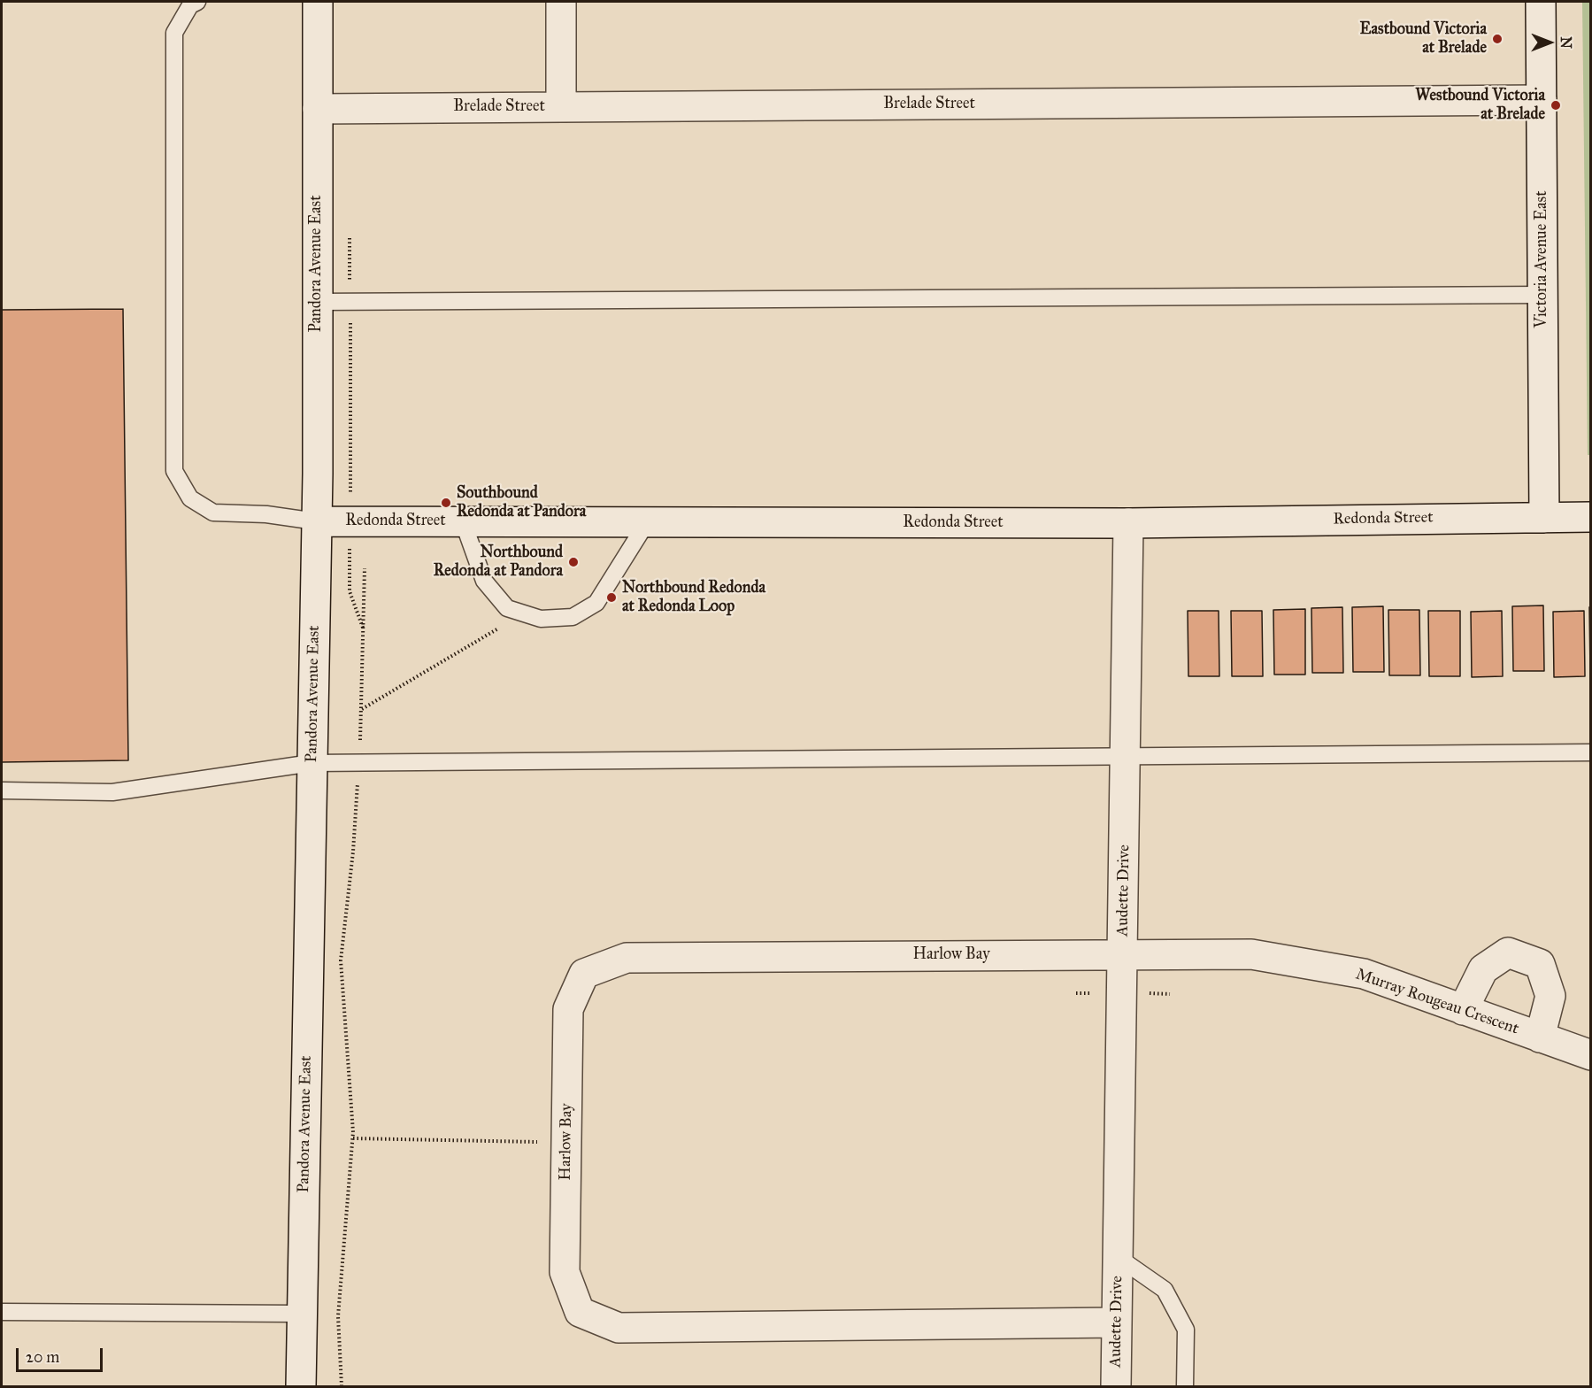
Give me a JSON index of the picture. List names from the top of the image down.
{
  "streets": {
    "street": [
      "Brelade Street",
      "Victoria Avenue East",
      "Pandora Avenue East",
      "Redonda Street",
      "Audette Drive",
      "Harlow Bay",
      "Murray Rougeau Crescent"
    ]
  },
  "crossings": [
    ["Brelade Street", "Victoria Avenue East"],
    ["Brelade Street", "Pandora Avenue East"],
    ["Victoria Avenue East", "Redonda Street"],
    ["Pandora Avenue East", "Redonda Street"],
    ["Redonda Street", "Audette Drive"],
    ["Audette Drive", "Harlow Bay"],
    ["Audette Drive", "Murray Rougeau Crescent"],
    ["Harlow Bay", "Murray Rougeau Crescent"]
  ],
  "places": [
    "Eastbound Victoria at Brelade",
    "Westbound Victoria at Brelade",
    "Southbound Redonda at Pandora",
    "Northbound Redonda at Pandora",
    "Northbound Redonda at Redonda Loop"
  ],
  "scale_bar": "20 m",
  "north": "right"
}
